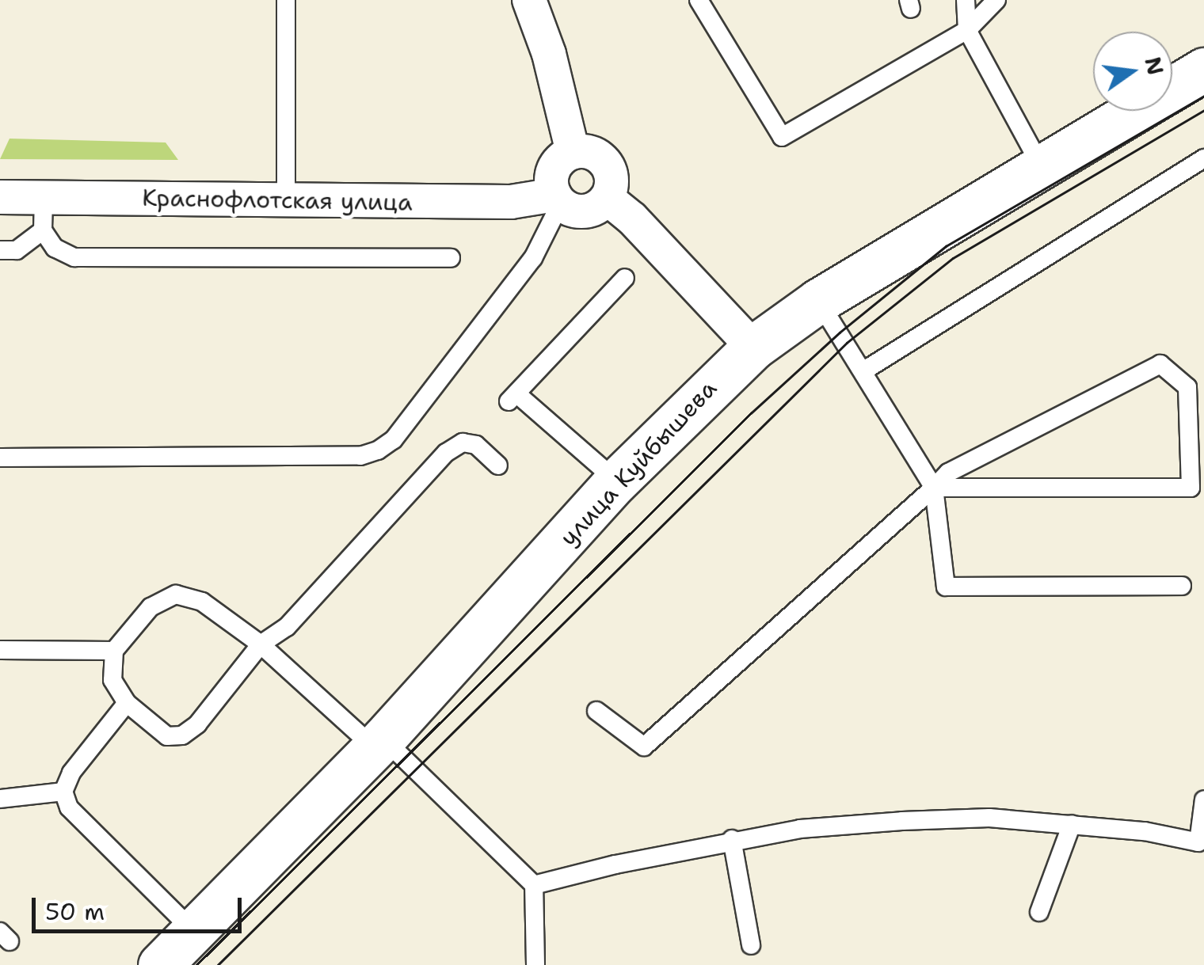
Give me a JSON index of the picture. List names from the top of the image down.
{
  "streets": {
    "main road": ["улица Куйбышева"],
    "street": ["Краснофлотская улица"]
  },
  "scale_bar": "50 m",
  "north": "right"
}
